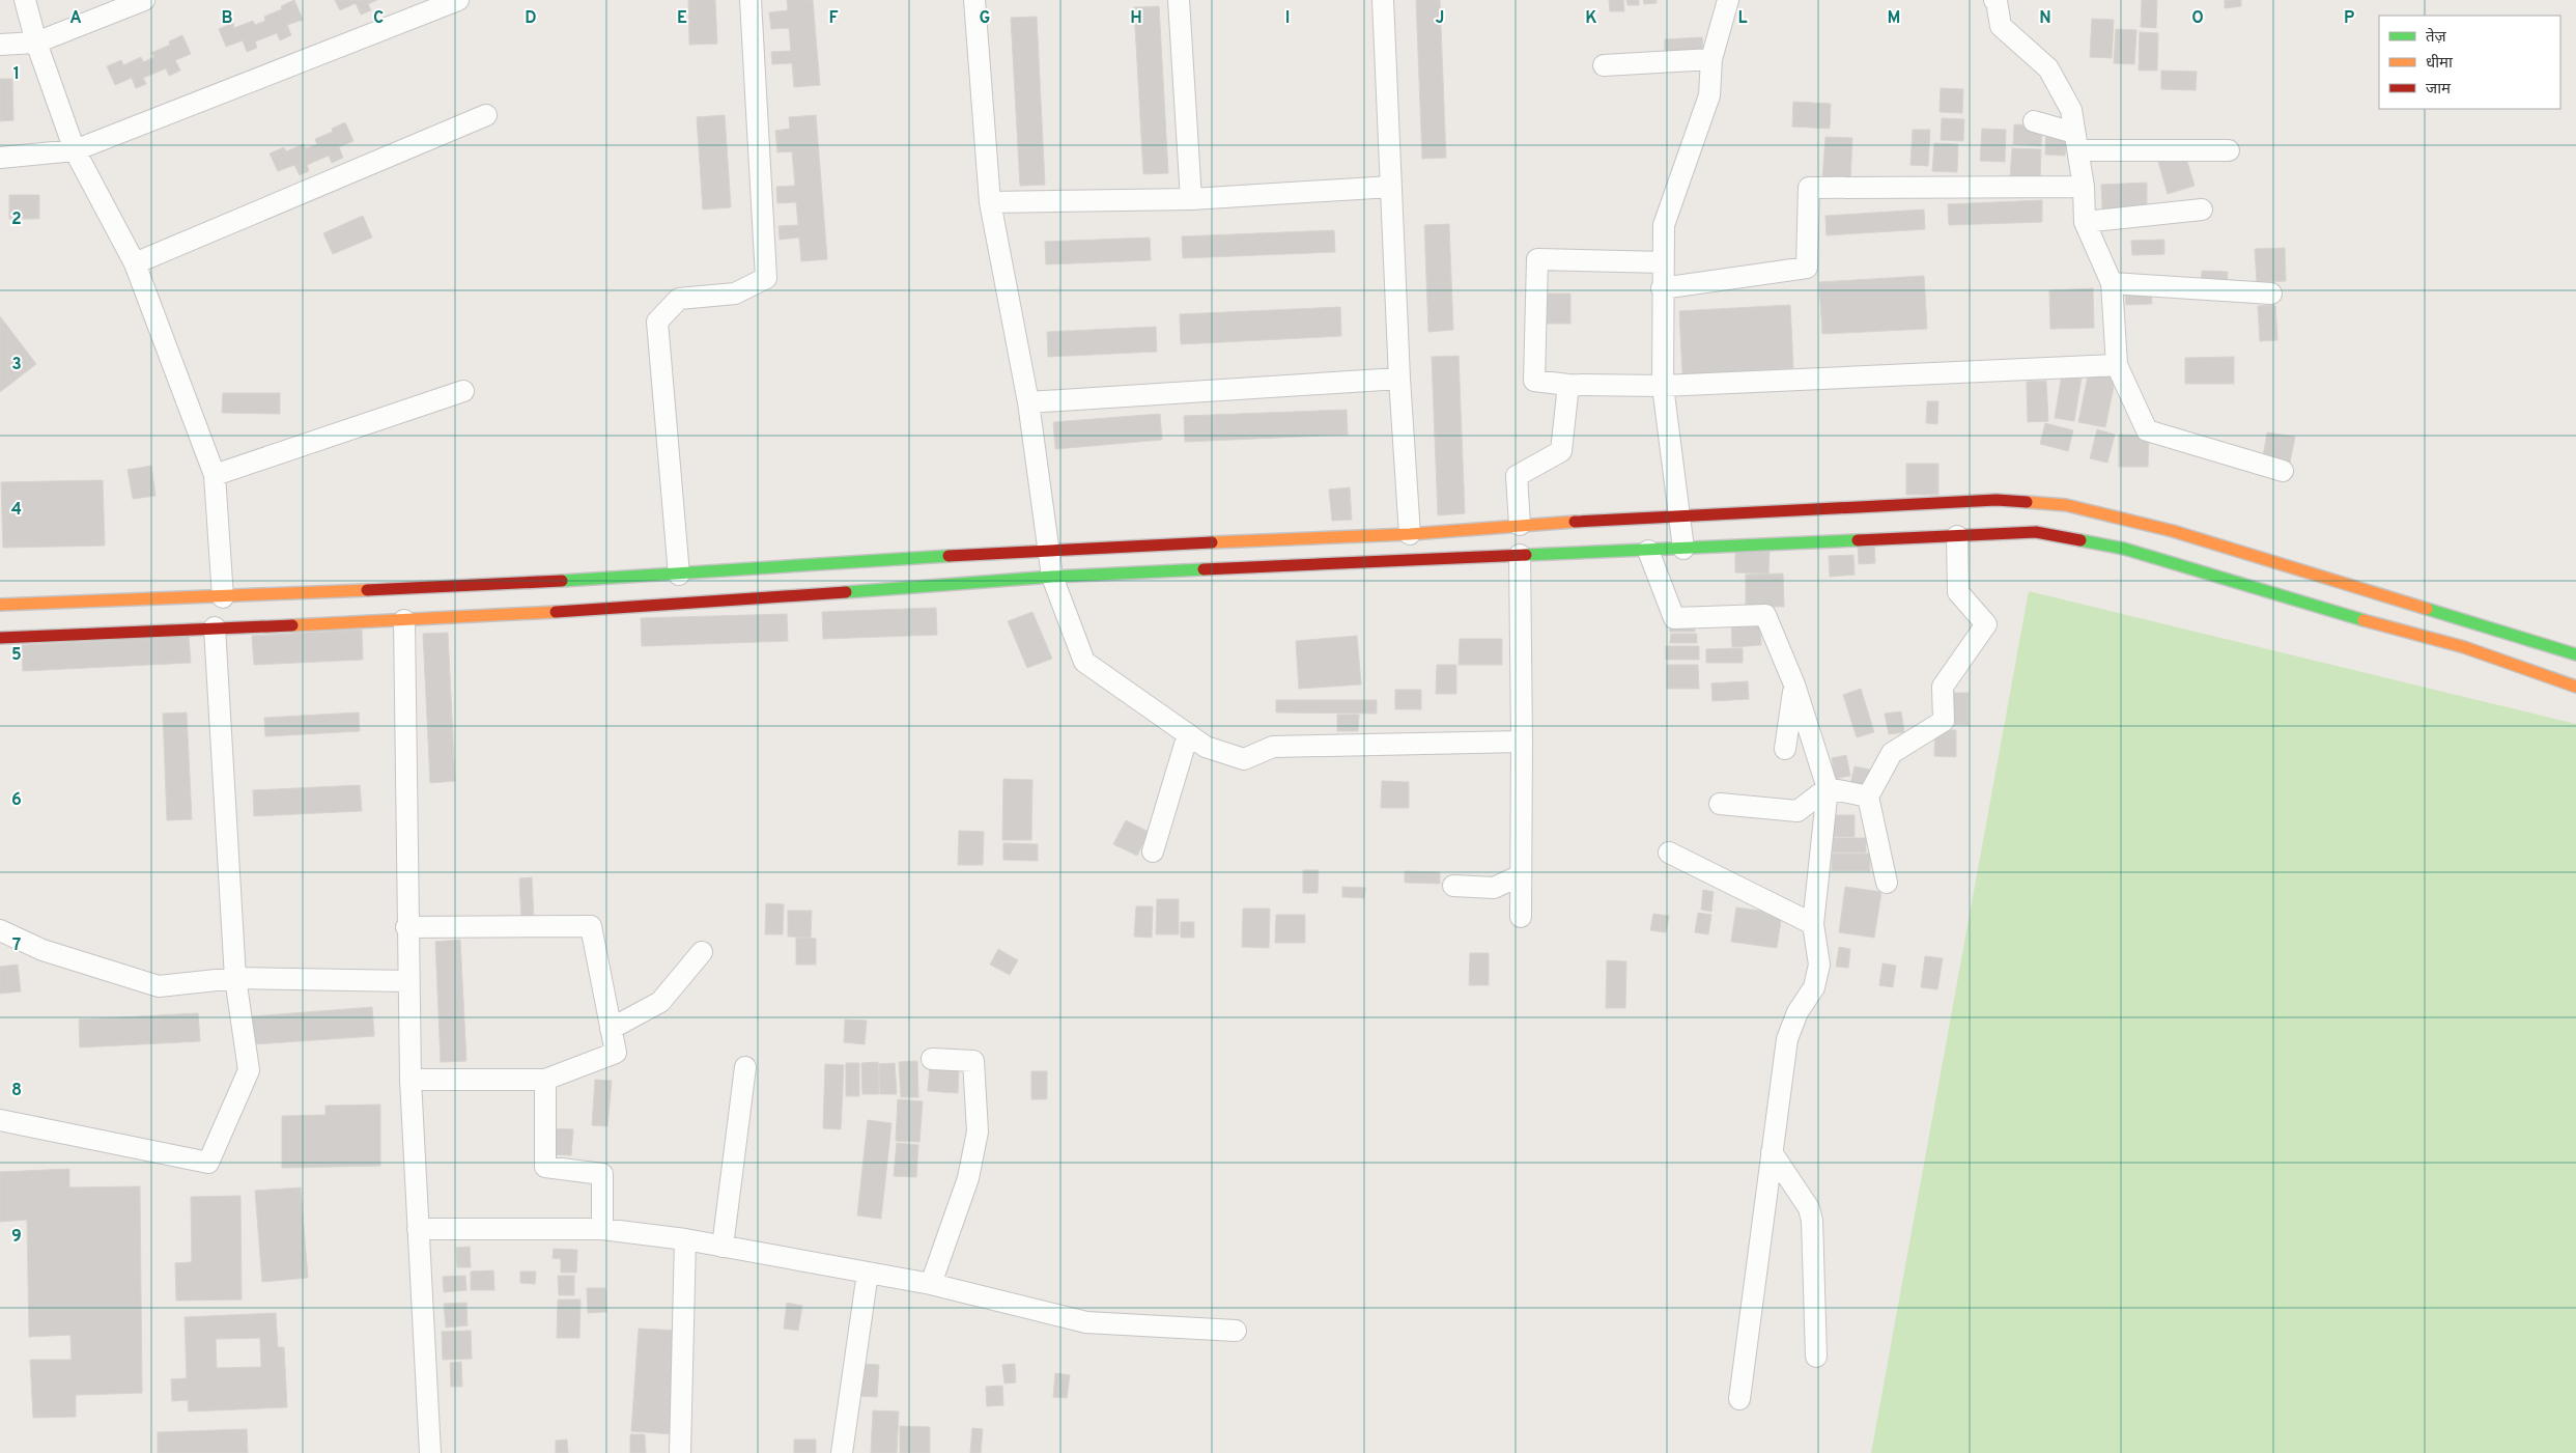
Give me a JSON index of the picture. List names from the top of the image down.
{
  "legend": ["तेज़", "धीमा", "जाम"],
  "grid": {
    "columns": [
      "A",
      "B",
      "C",
      "D",
      "E",
      "F",
      "G",
      "H",
      "I",
      "J",
      "K",
      "L",
      "M",
      "N",
      "O",
      "P"
    ],
    "rows": [
      "1",
      "2",
      "3",
      "4",
      "5",
      "6",
      "7",
      "8",
      "9"
    ]
  }
}
